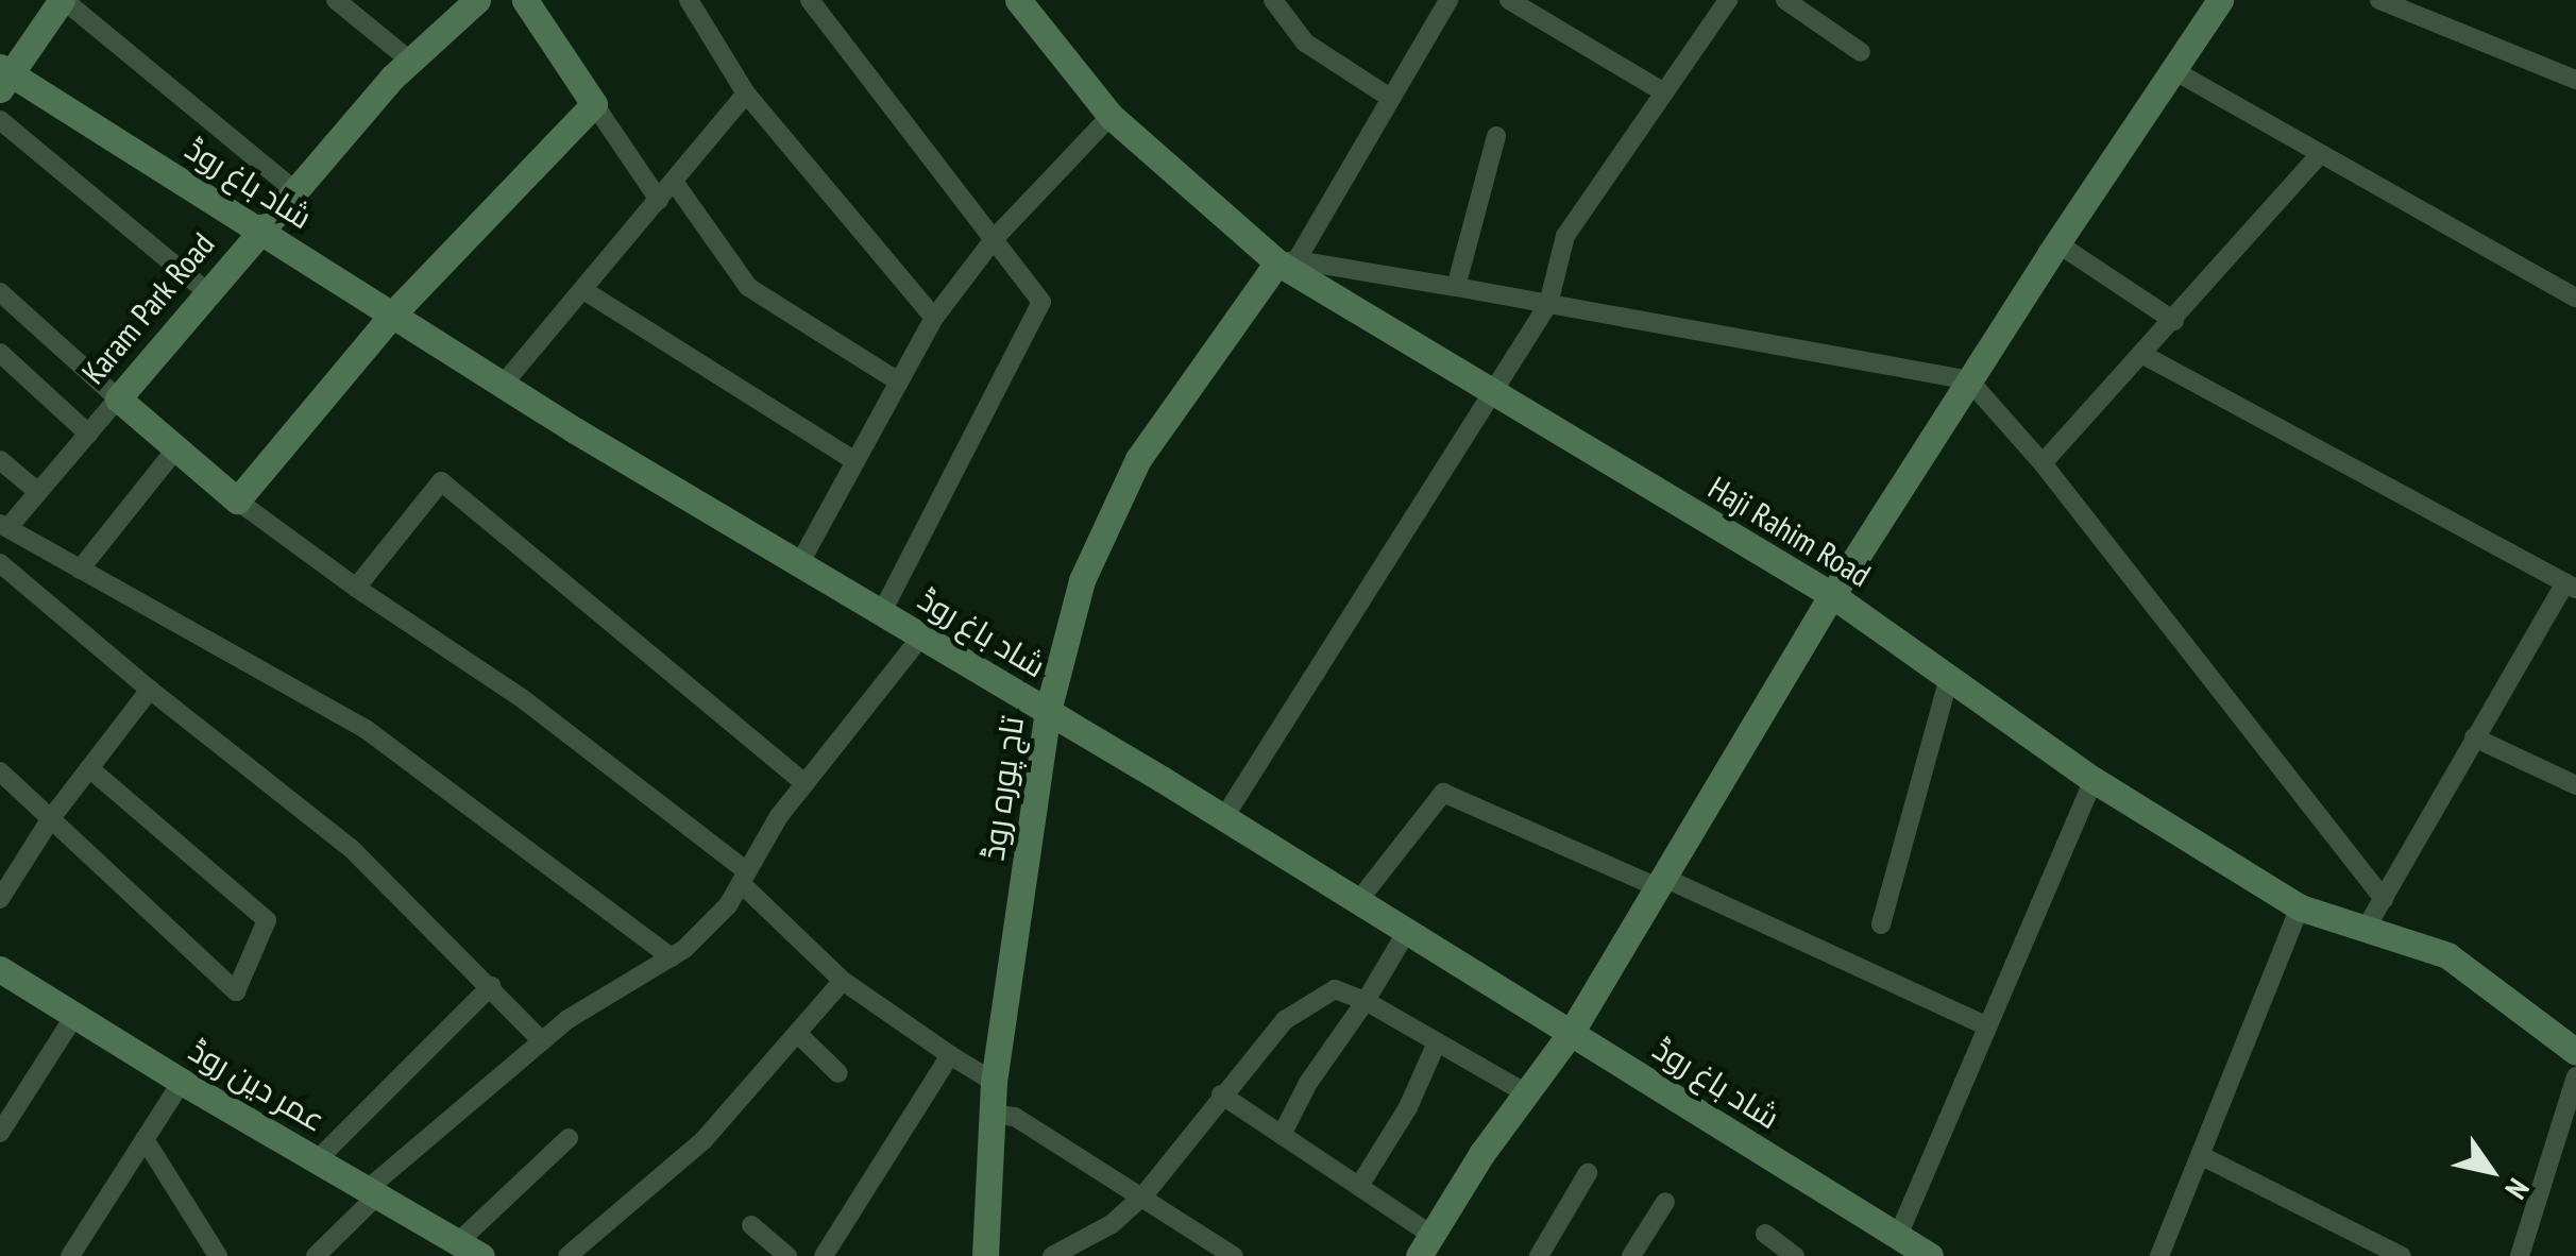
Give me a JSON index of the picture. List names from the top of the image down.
{
  "streets": {
    "main road": [
      "شاد باغ روڈ",
      "Karam Park Road",
      "Haji Rahim Road",
      "تاج پورہ روڈ",
      "عمر دین روڈ"
    ]
  },
  "crossings": [
    ["شاد باغ روڈ", "Karam Park Road"],
    ["شاد باغ روڈ", "تاج پورہ روڈ"],
    ["Haji Rahim Road", "تاج پورہ روڈ"]
  ],
  "north": "bottom right"
}
